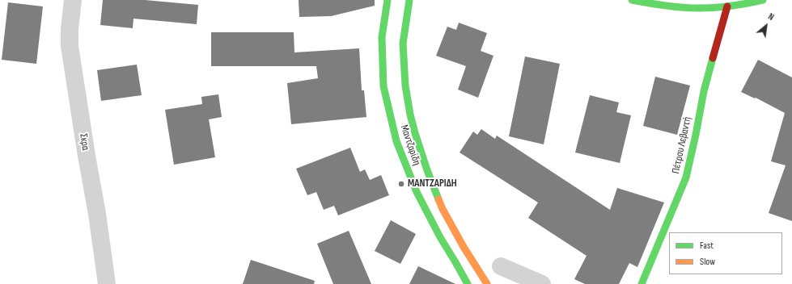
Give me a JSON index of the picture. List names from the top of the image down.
{
  "streets": {
    "street": ["Σκρα", "Μαντζαρίδη", "Πέτρου Λεβαντή"]
  },
  "places": ["ΜΑΝΤΖΑΡΙΔΗ"],
  "legend": ["Fast", "Slow"],
  "north": "top right"
}
